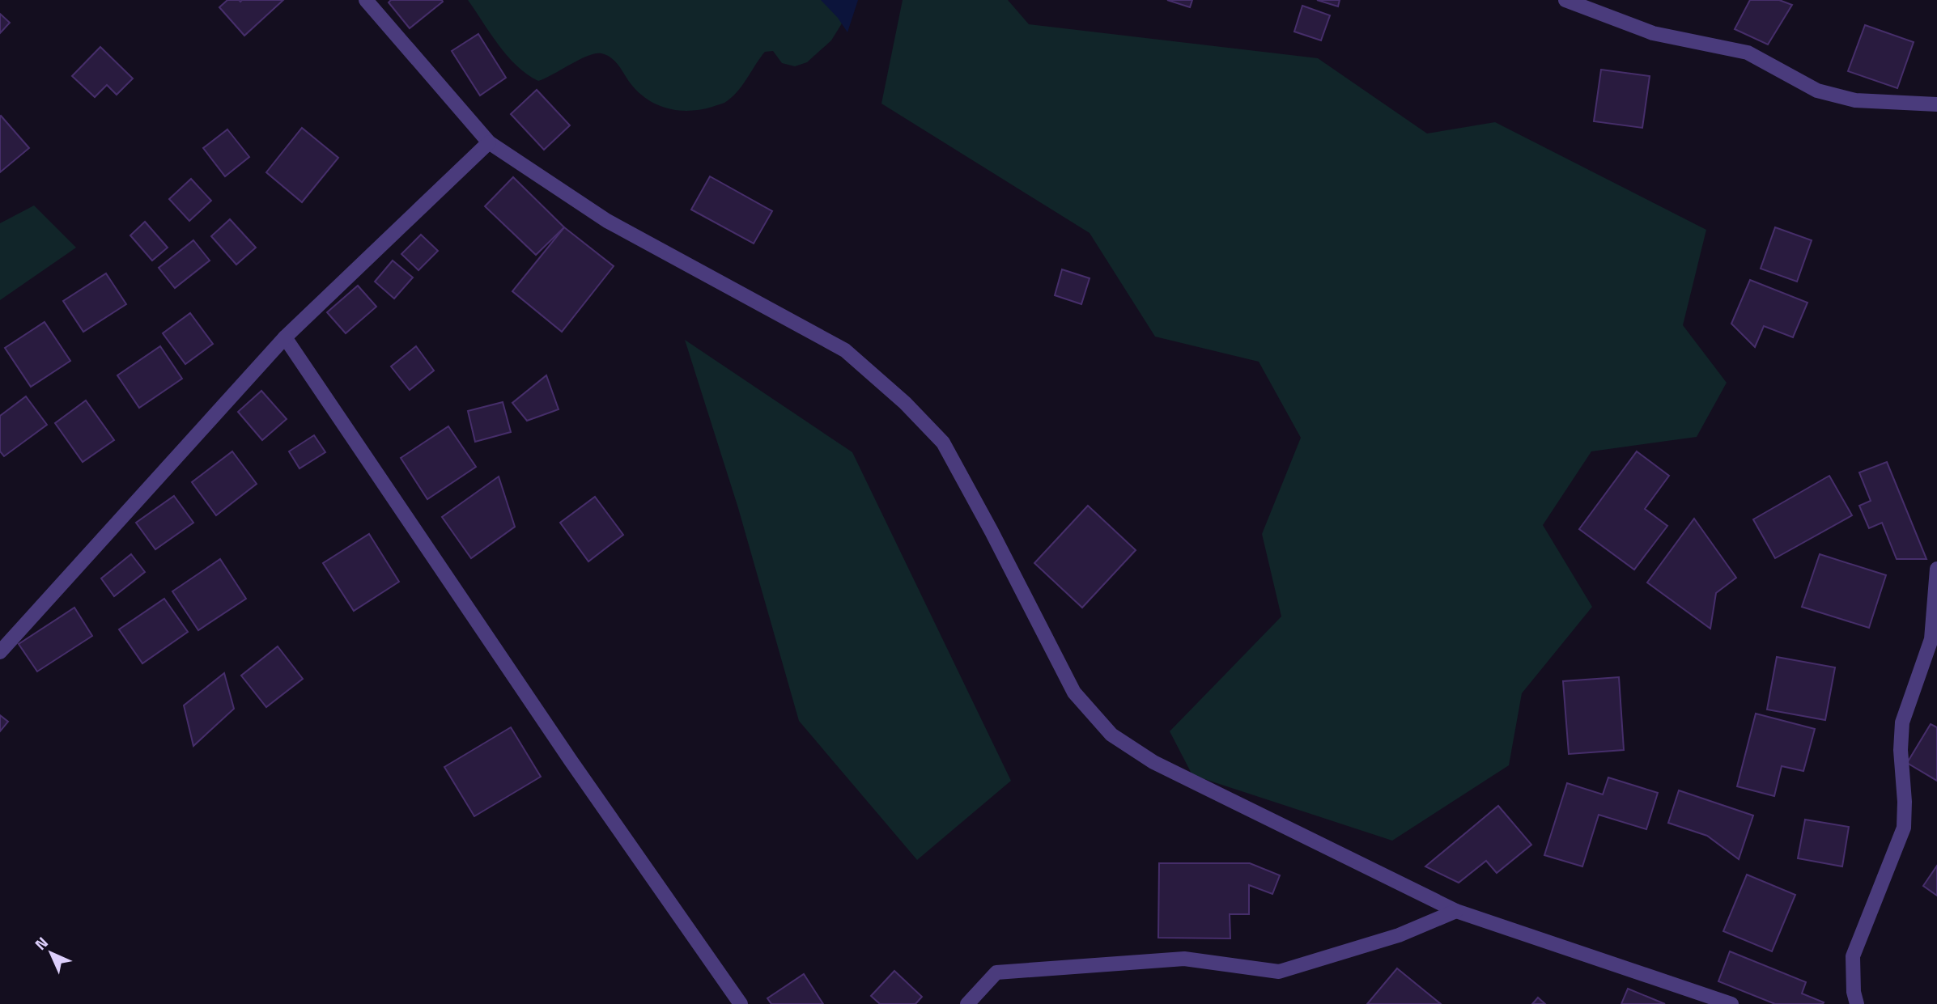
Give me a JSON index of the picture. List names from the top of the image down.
{
  "north": "top left"
}
